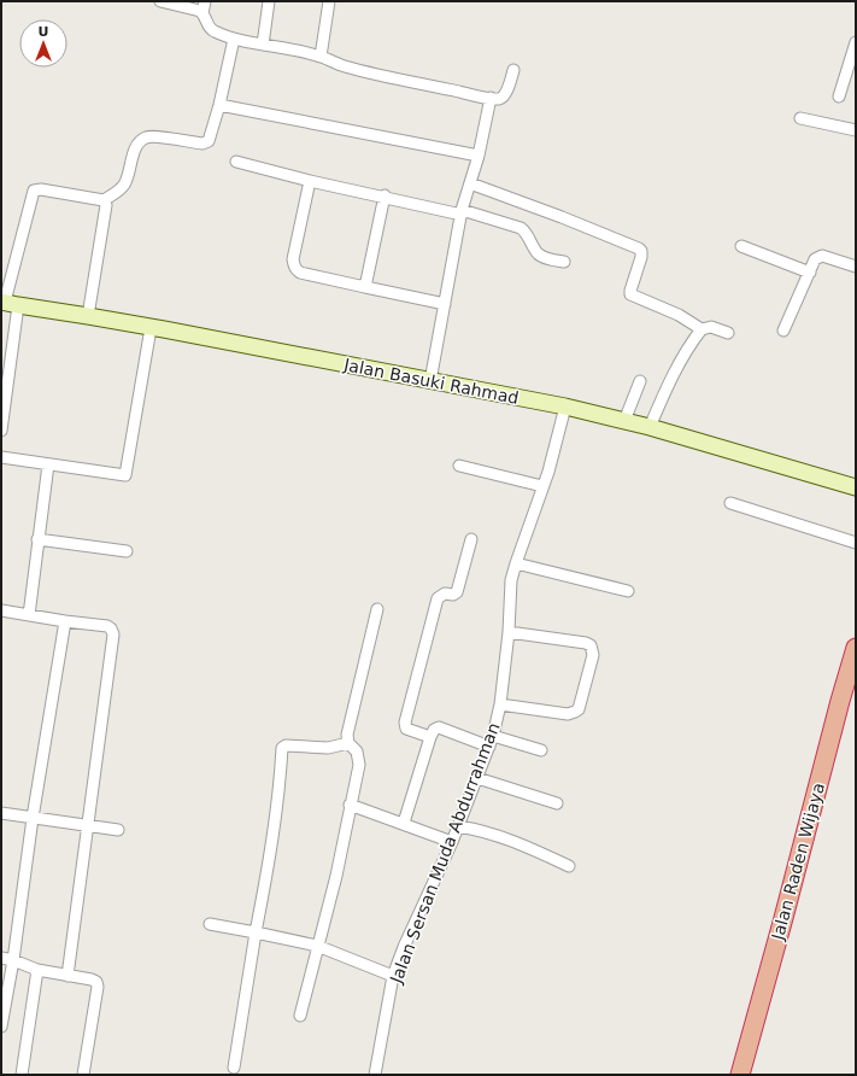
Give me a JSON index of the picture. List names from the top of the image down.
{
  "streets": {
    "highway": ["Jalan Raden Wijaya"],
    "main road": ["Jalan Basuki Rahmad"],
    "street": ["Jalan Sersan Muda Abdurrahman"]
  },
  "crossings": [
    ["Jalan Basuki Rahmad", "Jalan Sersan Muda Abdurrahman"]
  ],
  "north": "top"
}
